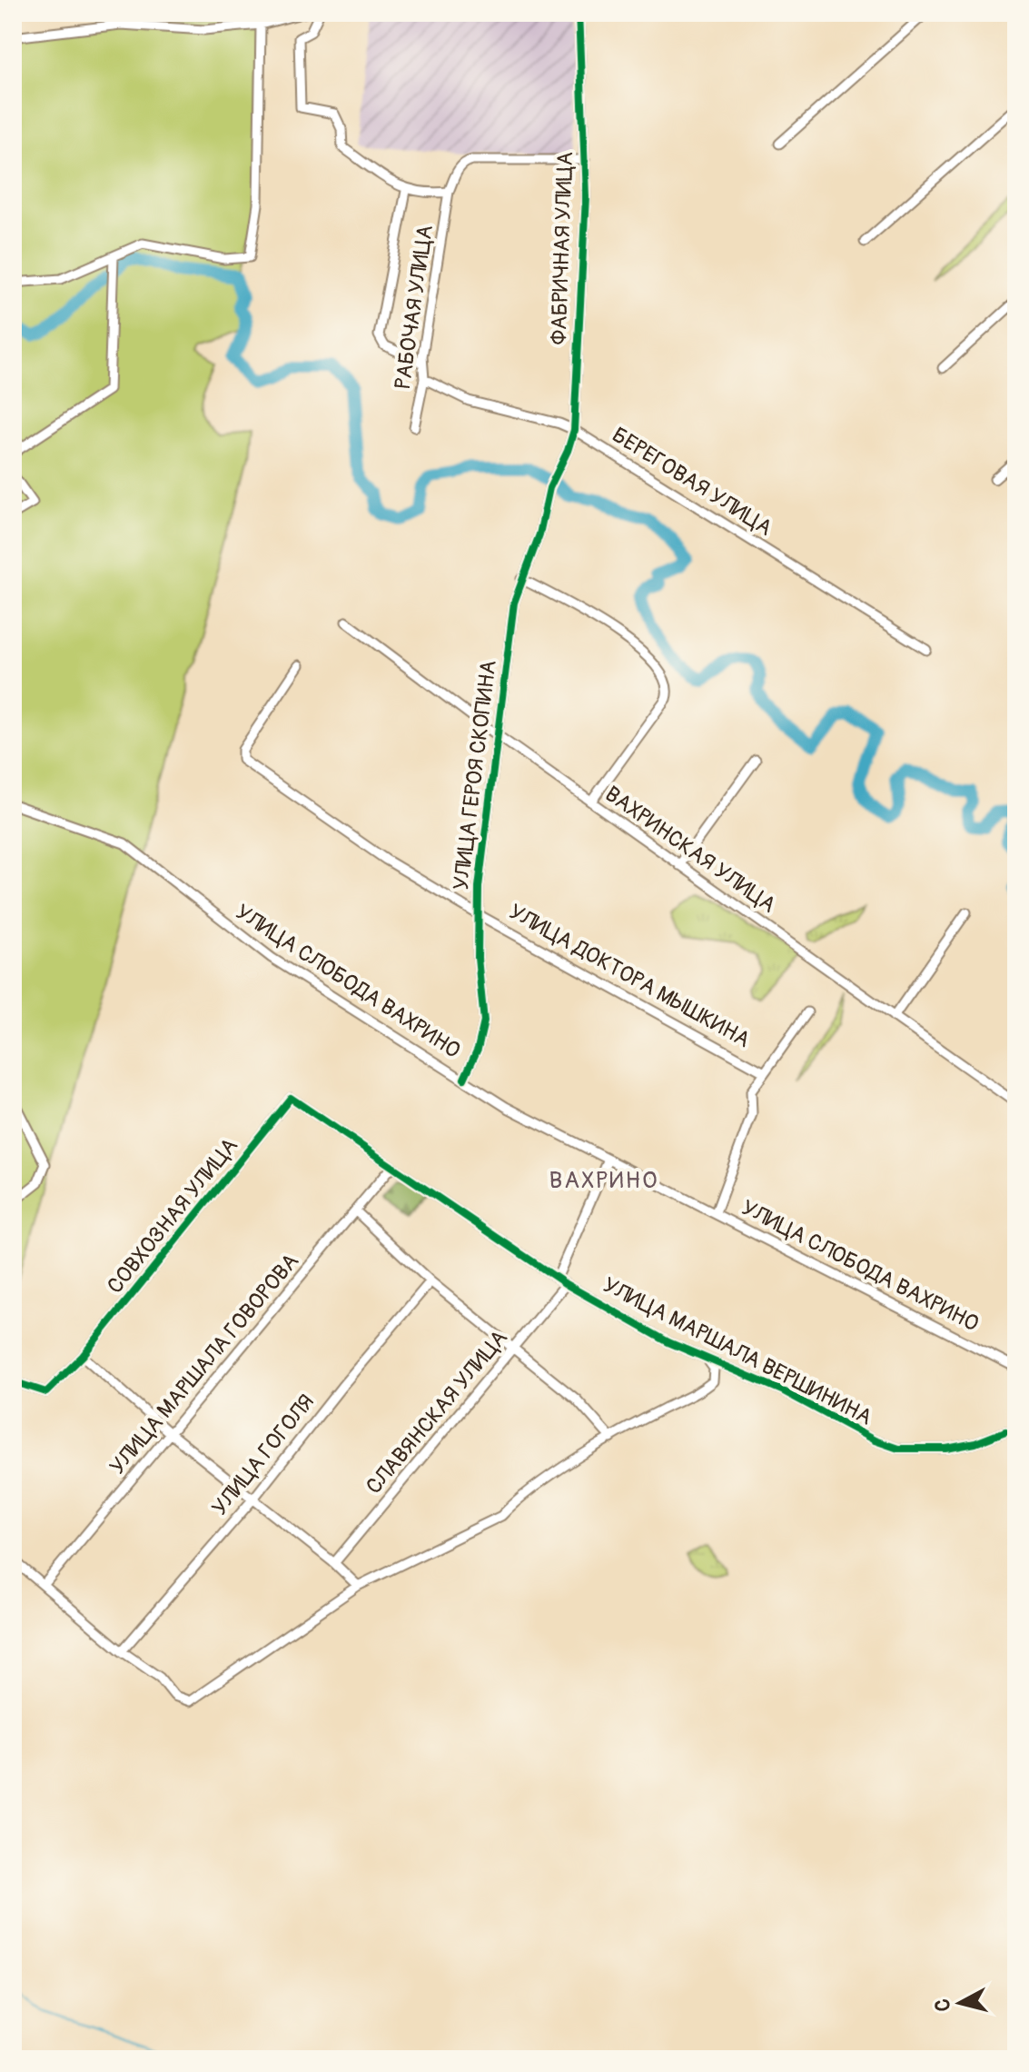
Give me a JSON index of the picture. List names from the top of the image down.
{
  "streets": {
    "street": [
      "ФАБРИЧНАЯ УЛИЦА",
      "РАБОЧАЯ УЛИЦА",
      "БЕРЕГОВАЯ УЛИЦА",
      "УЛИЦА ГЕРОЯ СКОПИНА",
      "ВАХРИНСКАЯ УЛИЦА",
      "УЛИЦА ДОКТОРА МЫШКИНА",
      "УЛИЦА СЛОБОДА ВАХРИНО",
      "СОВХОЗНАЯ УЛИЦА",
      "УЛИЦА МАРШАЛА ВЕРШИНИНА",
      "УЛИЦА МАРШАЛА ГОВОРОВА",
      "СЛАВЯНСКАЯ УЛИЦА",
      "УЛИЦА ГОГОЛЯ"
    ]
  },
  "crossings": [
    ["ФАБРИЧНАЯ УЛИЦА", "БЕРЕГОВАЯ УЛИЦА"],
    ["ФАБРИЧНАЯ УЛИЦА", "УЛИЦА ГЕРОЯ СКОПИНА"],
    ["РАБОЧАЯ УЛИЦА", "БЕРЕГОВАЯ УЛИЦА"],
    ["УЛИЦА ГЕРОЯ СКОПИНА", "ВАХРИНСКАЯ УЛИЦА"],
    ["УЛИЦА ГЕРОЯ СКОПИНА", "УЛИЦА ДОКТОРА МЫШКИНА"],
    ["УЛИЦА ГЕРОЯ СКОПИНА", "УЛИЦА СЛОБОДА ВАХРИНО"],
    ["СОВХОЗНАЯ УЛИЦА", "УЛИЦА МАРШАЛА ВЕРШИНИНА"],
    ["УЛИЦА МАРШАЛА ВЕРШИНИНА", "УЛИЦА МАРШАЛА ГОВОРОВА"],
    ["УЛИЦА МАРШАЛА ВЕРШИНИНА", "СЛАВЯНСКАЯ УЛИЦА"]
  ],
  "districts": ["ВАХРИНО"],
  "north": "left"
}
